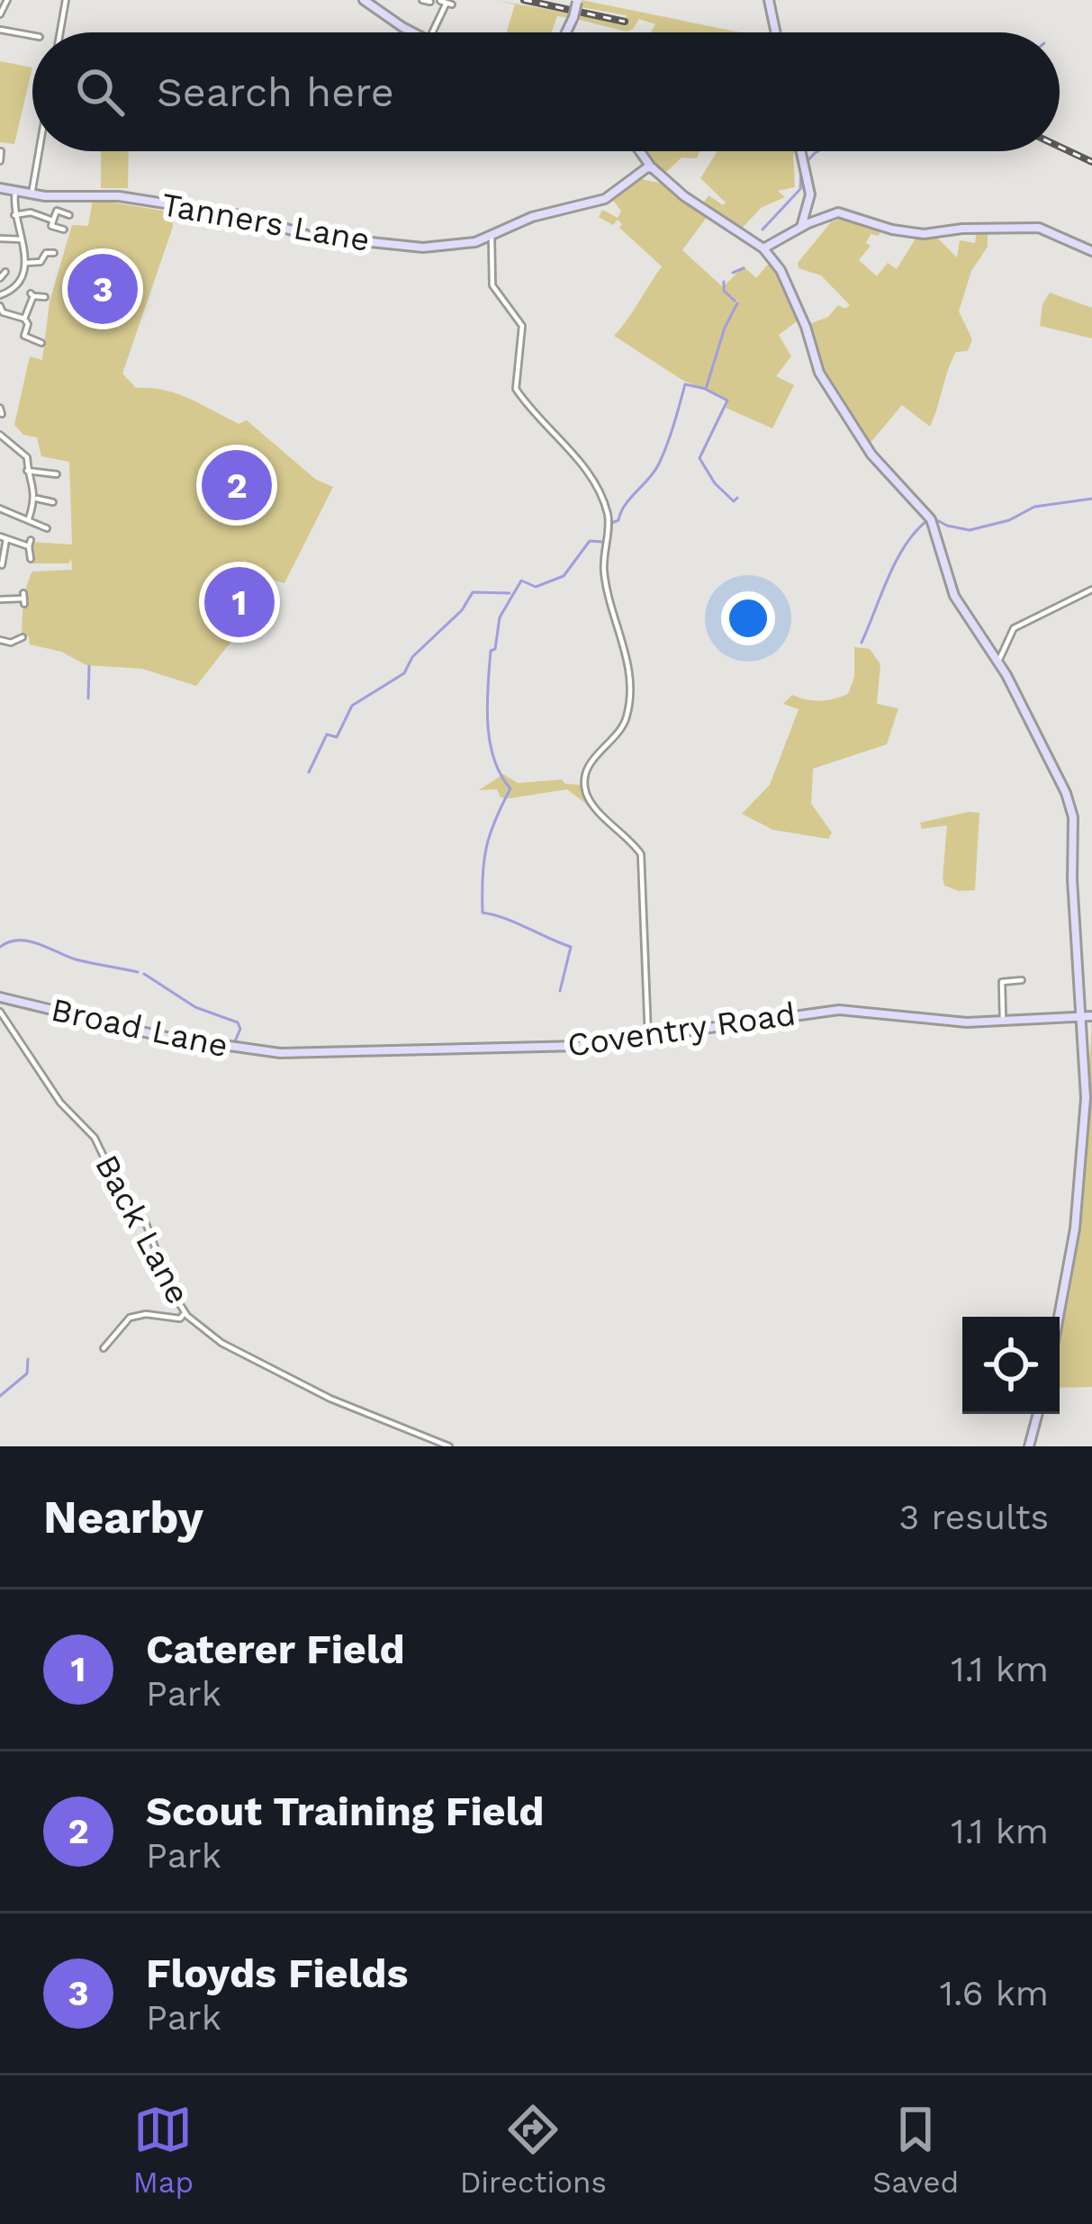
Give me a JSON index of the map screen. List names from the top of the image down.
{
  "streets": {
    "street": [
      "Tanners Lane",
      "Broad Lane",
      "Coventry Road",
      "Back Lane"
    ]
  },
  "crossings": [
    ["Broad Lane", "Coventry Road"]
  ],
  "page": {
    "search": "Search here",
    "pins": ["3", "2", "1"],
    "heading": ["Nearby", "3 results"],
    "list": [
      {
        "mark": "1",
        "name": "Caterer Field",
        "note": "Park",
        "value": "1.1 km"
      },
      {
        "mark": "2",
        "name": "Scout Training Field",
        "note": "Park",
        "value": "1.1 km"
      },
      {
        "mark": "3",
        "name": "Floyds Fields",
        "note": "Park",
        "value": "1.6 km"
      }
    ],
    "nav": ["Map", "Directions", "Saved"]
  }
}
